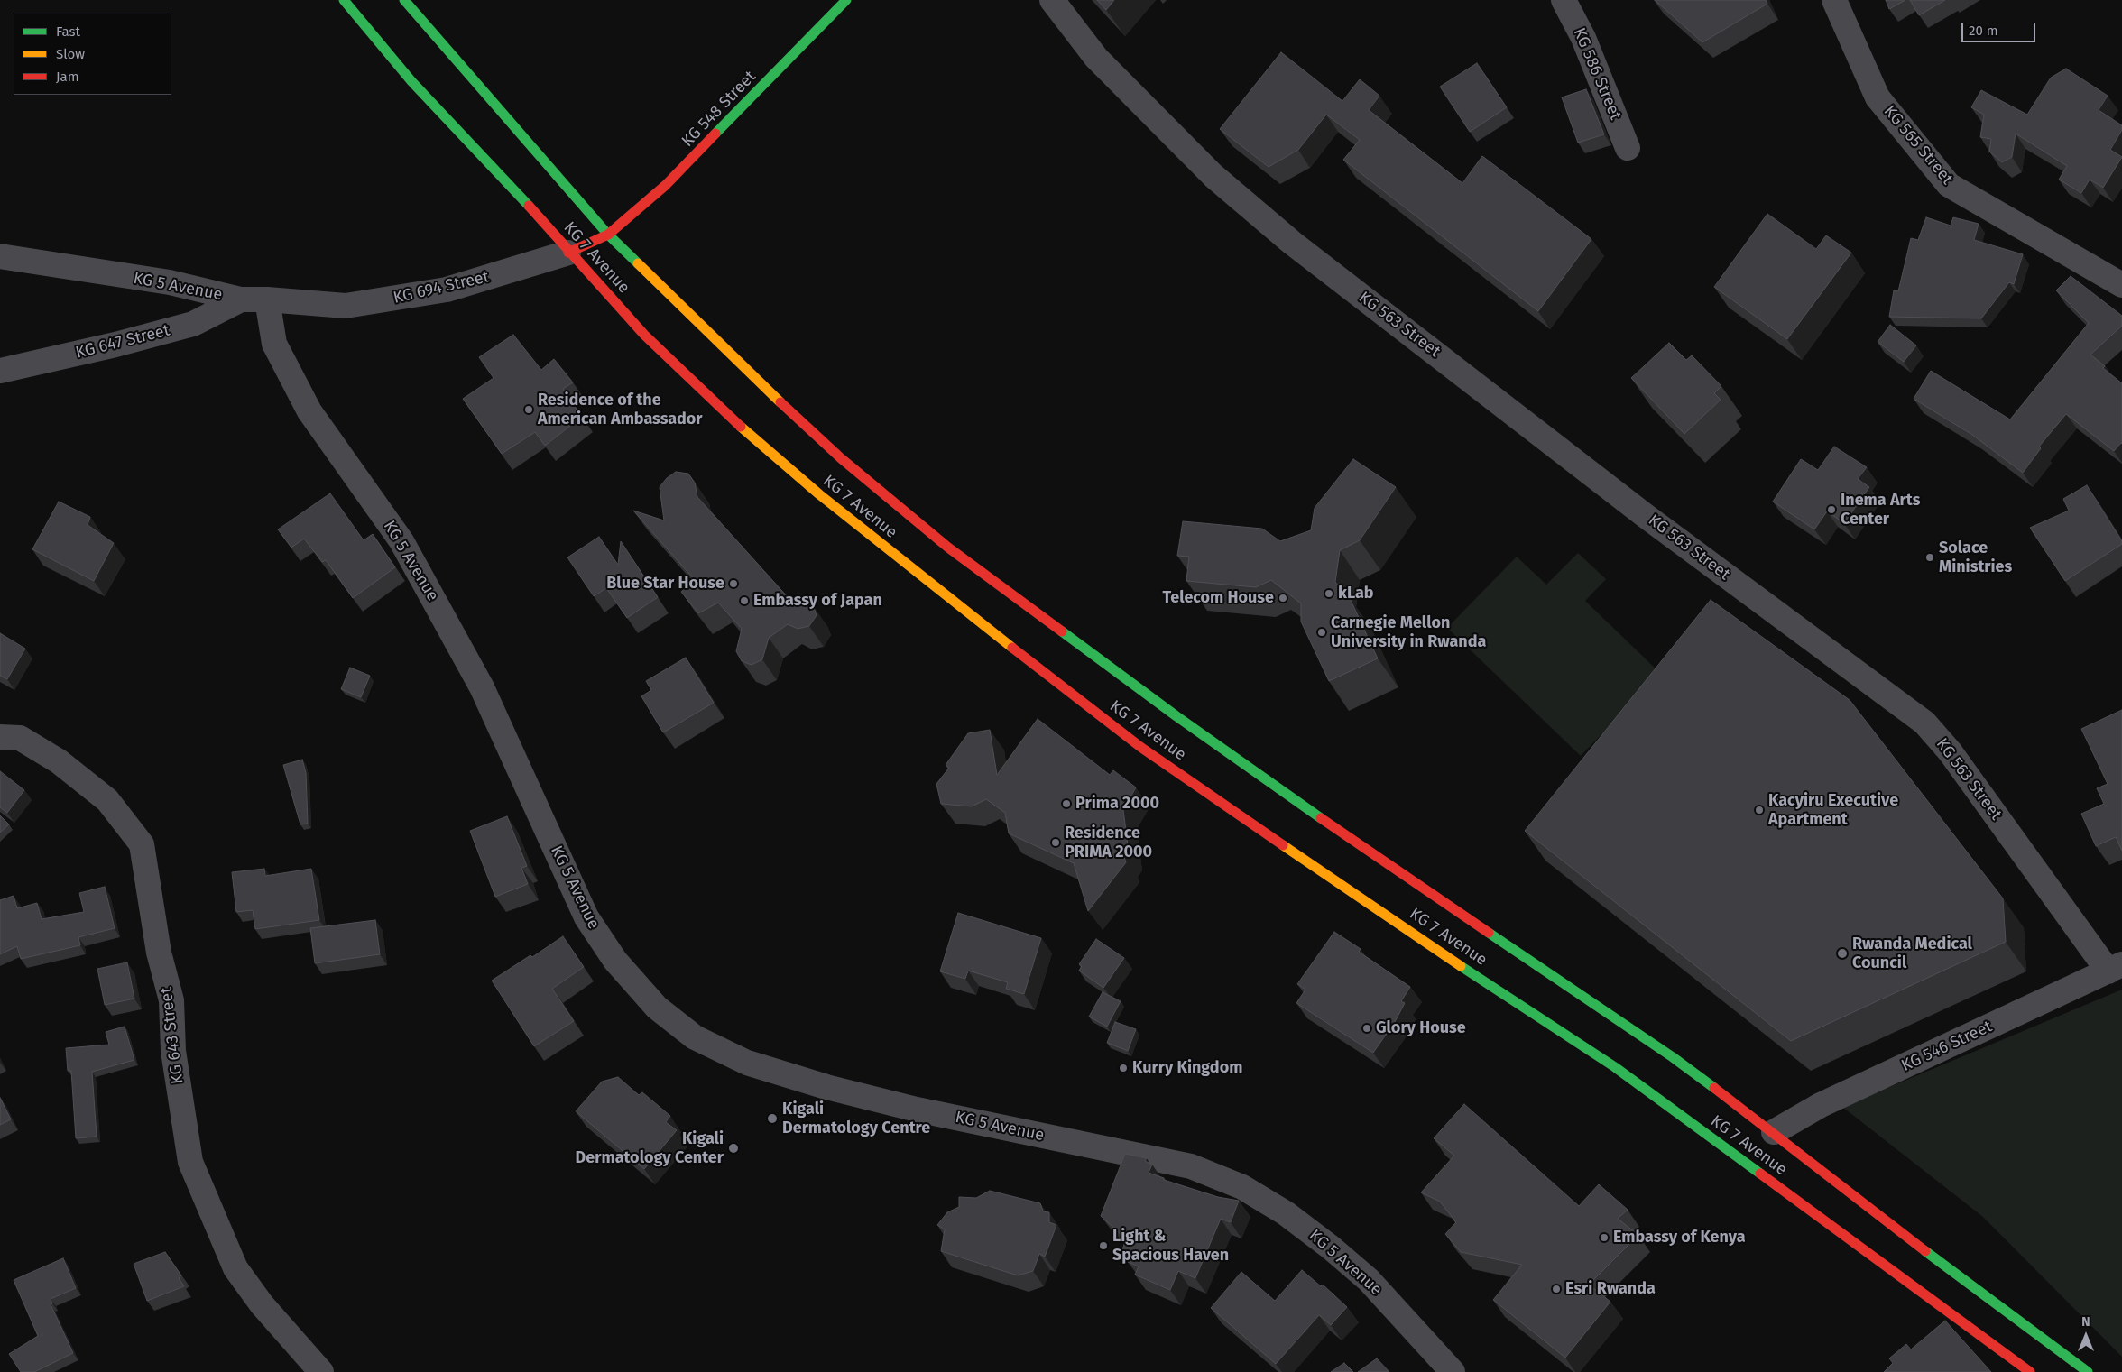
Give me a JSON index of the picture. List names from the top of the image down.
{
  "streets": {
    "main road": ["KG 548 Street", "KG 7 Avenue", "KG 694 Street"],
    "street": [
      "KG 586 Street",
      "KG 565 Street",
      "KG 5 Avenue",
      "KG 563 Street",
      "KG 647 Street",
      "KG 643 Street",
      "KG 546 Street"
    ]
  },
  "crossings": [
    ["KG 548 Street", "KG 7 Avenue"],
    ["KG 548 Street", "KG 694 Street"],
    ["KG 7 Avenue", "KG 694 Street"],
    ["KG 7 Avenue", "KG 546 Street"],
    ["KG 5 Avenue", "KG 694 Street"],
    ["KG 5 Avenue", "KG 647 Street"],
    ["KG 563 Street", "KG 546 Street"]
  ],
  "places": [
    "Residence of the American Ambassador",
    "Inema Arts Center",
    "Solace Ministries",
    "Blue Star House",
    "kLab",
    "Telecom House",
    "Embassy of Japan",
    "Carnegie Mellon University in Rwanda",
    "Prima 2000",
    "Kacyiru Executive Apartment",
    "Residence PRIMA 2000",
    "Rwanda Medical Council",
    "Glory House",
    "Kurry Kingdom",
    "Kigali Dermatology Centre",
    "Kigali Dermatology Center",
    "Embassy of Kenya",
    "Light & Spacious Haven",
    "Esri Rwanda"
  ],
  "legend": ["Fast", "Slow", "Jam"],
  "scale_bar": "20 m",
  "north": "top"
}
